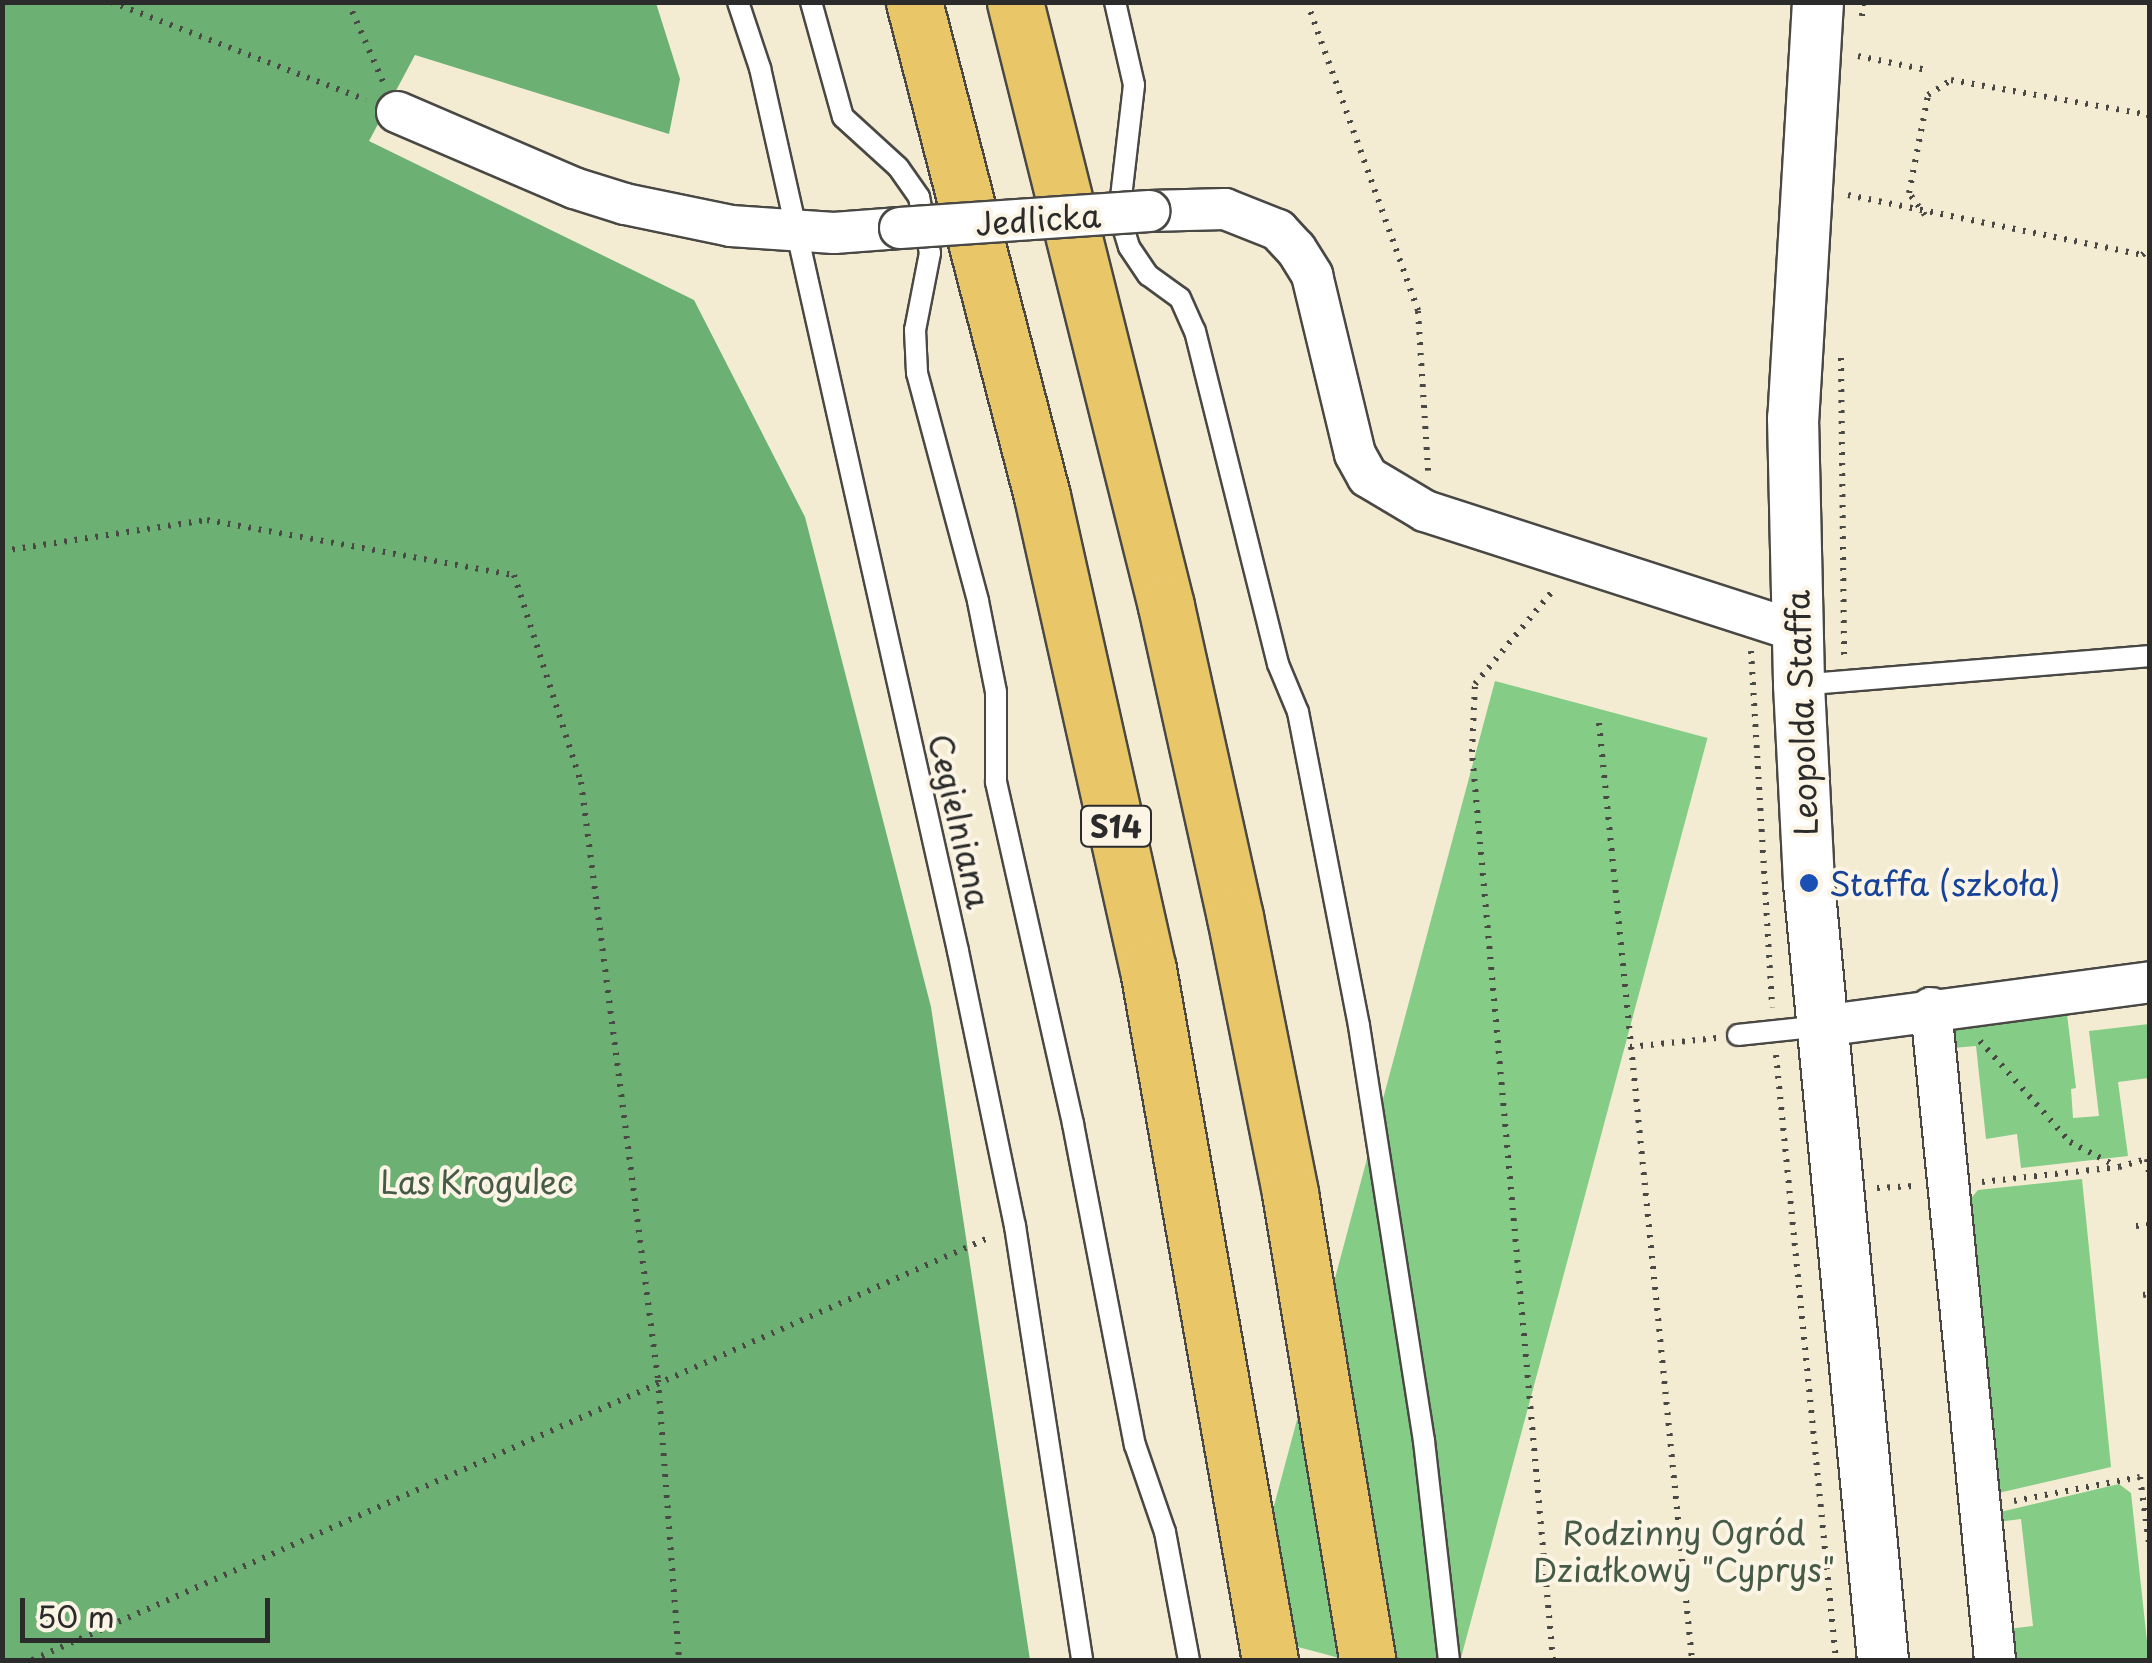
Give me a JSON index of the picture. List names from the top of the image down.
{
  "streets": {
    "highway": ["S14"],
    "street": ["Jedlicka", "Leopolda Staffa"],
    "lane": ["Cegielniana"]
  },
  "crossings": [
    ["Jedlicka", "Leopolda Staffa"],
    ["Jedlicka", "Cegielniana"]
  ],
  "parks": ["Las Krogulec", "Rodzinny Ogród Działkowy \"Cyprys\""],
  "places": ["Staffa (szkoła)"],
  "scale_bar": "50 m"
}
